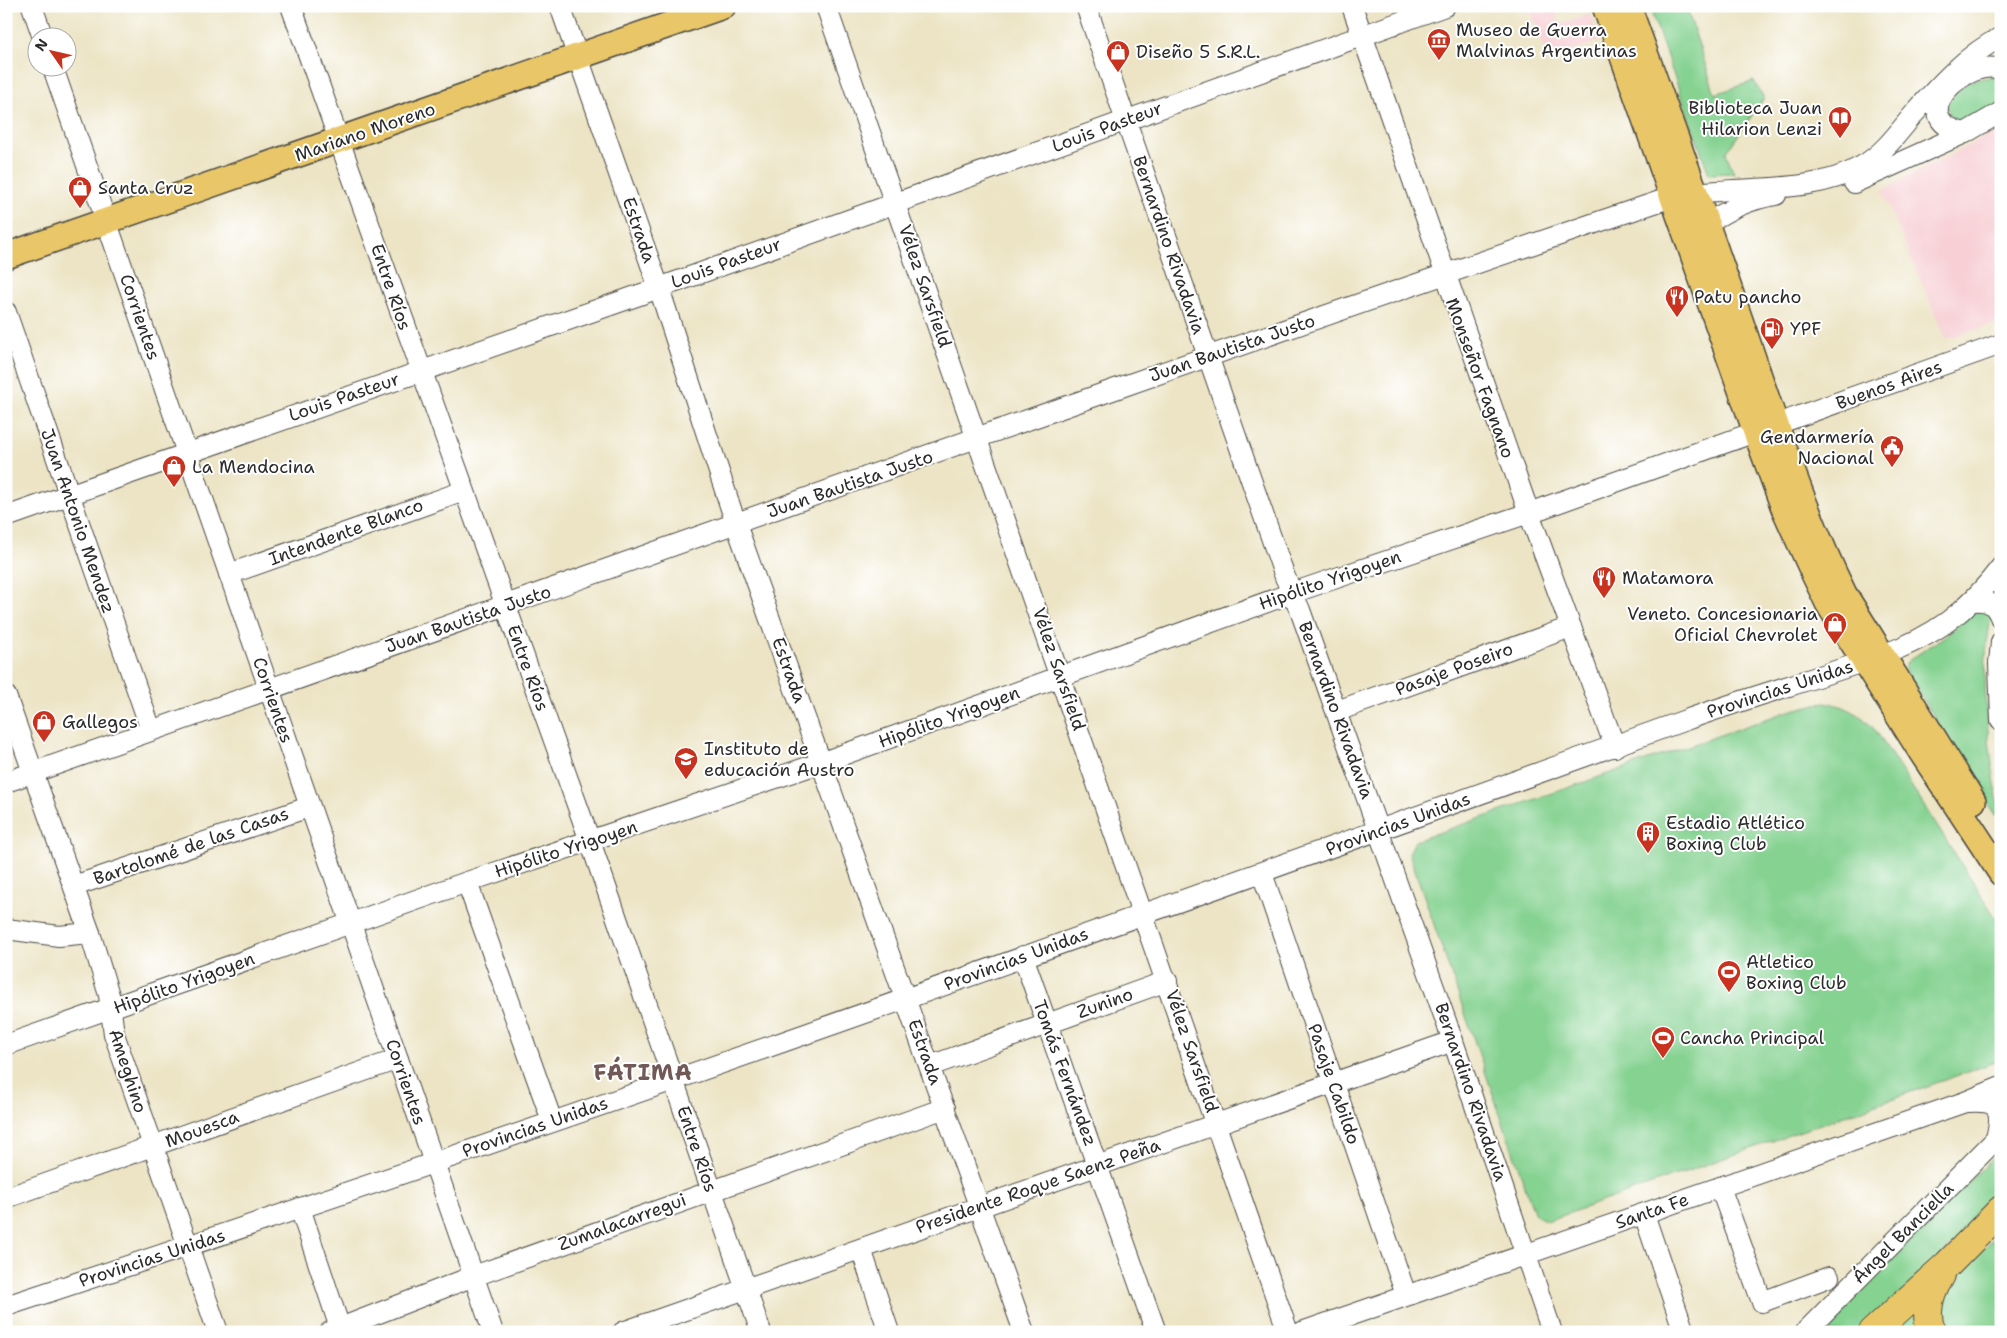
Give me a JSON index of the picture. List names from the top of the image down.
{
  "streets": {
    "main road": ["Mariano Moreno"],
    "street": [
      "Louis Pasteur",
      "Estrada",
      "Bernardino Rivadavia",
      "Vélez Sarsfield",
      "Entre Ríos",
      "Corrientes",
      "Juan Bautista Justo",
      "Monseñor Fagnano",
      "Buenos Aires",
      "Juan Antonio Mendez",
      "Intendente Blanco",
      "Hipólito Yrigoyen",
      "Pasaje Poseiro",
      "Provincias Unidas",
      "Bartolomé de las Casas",
      "Zunino",
      "Ameghino",
      "Tomás Fernández",
      "Pasaje Cabildo",
      "Mouesca",
      "Presidente Roque Saenz Peña",
      "Santa Fe",
      "Zumalacarregui",
      "Ángel Banciella"
    ]
  },
  "crossings": [
    ["Louis Pasteur", "Estrada"],
    ["Louis Pasteur", "Bernardino Rivadavia"],
    ["Louis Pasteur", "Vélez Sarsfield"],
    ["Louis Pasteur", "Entre Ríos"],
    ["Louis Pasteur", "Corrientes"],
    ["Louis Pasteur", "Monseñor Fagnano"],
    ["Louis Pasteur", "Juan Antonio Mendez"],
    ["Mariano Moreno", "Estrada"],
    ["Mariano Moreno", "Entre Ríos"],
    ["Mariano Moreno", "Corrientes"],
    ["Estrada", "Juan Bautista Justo"],
    ["Estrada", "Hipólito Yrigoyen"],
    ["Estrada", "Provincias Unidas"],
    ["Estrada", "Zunino"],
    ["Estrada", "Presidente Roque Saenz Peña"],
    ["Estrada", "Zumalacarregui"],
    ["Bernardino Rivadavia", "Juan Bautista Justo"],
    ["Bernardino Rivadavia", "Hipólito Yrigoyen"],
    ["Bernardino Rivadavia", "Pasaje Poseiro"],
    ["Bernardino Rivadavia", "Provincias Unidas"],
    ["Bernardino Rivadavia", "Presidente Roque Saenz Peña"],
    ["Bernardino Rivadavia", "Santa Fe"],
    ["Vélez Sarsfield", "Juan Bautista Justo"],
    ["Vélez Sarsfield", "Hipólito Yrigoyen"],
    ["Vélez Sarsfield", "Provincias Unidas"],
    ["Vélez Sarsfield", "Zunino"],
    ["Vélez Sarsfield", "Presidente Roque Saenz Peña"],
    ["Entre Ríos", "Juan Bautista Justo"],
    ["Entre Ríos", "Intendente Blanco"],
    ["Entre Ríos", "Hipólito Yrigoyen"],
    ["Entre Ríos", "Provincias Unidas"],
    ["Entre Ríos", "Presidente Roque Saenz Peña"],
    ["Entre Ríos", "Zumalacarregui"],
    ["Corrientes", "Juan Bautista Justo"],
    ["Corrientes", "Intendente Blanco"],
    ["Corrientes", "Hipólito Yrigoyen"],
    ["Corrientes", "Provincias Unidas"],
    ["Corrientes", "Bartolomé de las Casas"],
    ["Corrientes", "Mouesca"],
    ["Corrientes", "Zumalacarregui"],
    ["Juan Bautista Justo", "Monseñor Fagnano"],
    ["Juan Bautista Justo", "Juan Antonio Mendez"],
    ["Juan Bautista Justo", "Ameghino"],
    ["Monseñor Fagnano", "Hipólito Yrigoyen"],
    ["Monseñor Fagnano", "Pasaje Poseiro"],
    ["Monseñor Fagnano", "Provincias Unidas"],
    ["Buenos Aires", "Hipólito Yrigoyen"],
    ["Hipólito Yrigoyen", "Ameghino"],
    ["Provincias Unidas", "Ameghino"],
    ["Provincias Unidas", "Tomás Fernández"],
    ["Provincias Unidas", "Pasaje Cabildo"],
    ["Bartolomé de las Casas", "Ameghino"],
    ["Zunino", "Tomás Fernández"],
    ["Ameghino", "Mouesca"],
    ["Tomás Fernández", "Presidente Roque Saenz Peña"],
    ["Pasaje Cabildo", "Presidente Roque Saenz Peña"],
    ["Pasaje Cabildo", "Santa Fe"]
  ],
  "districts": ["FÁTIMA"],
  "places": {
    "museum": ["Museo de Guerra Malvinas Argentinas"],
    "shop": [
      "Diseño 5 S.R.L.",
      "Santa Cruz",
      "La Mendocina",
      "Veneto. Concesionaria Oficial Chevrolet",
      "Gallegos"
    ],
    "library": ["Biblioteca Juan Hilarion Lenzi"],
    "restaurant": ["Patu pancho", "Matamora"],
    "fuel station": ["YPF"],
    "public building": ["Gendarmería Nacional"],
    "school or university": ["Instituto de educación Austro"],
    "building": ["Estadio Atlético Boxing Club"],
    "sports": ["Atletico Boxing Club", "Cancha Principal"]
  },
  "north": "top left"
}
